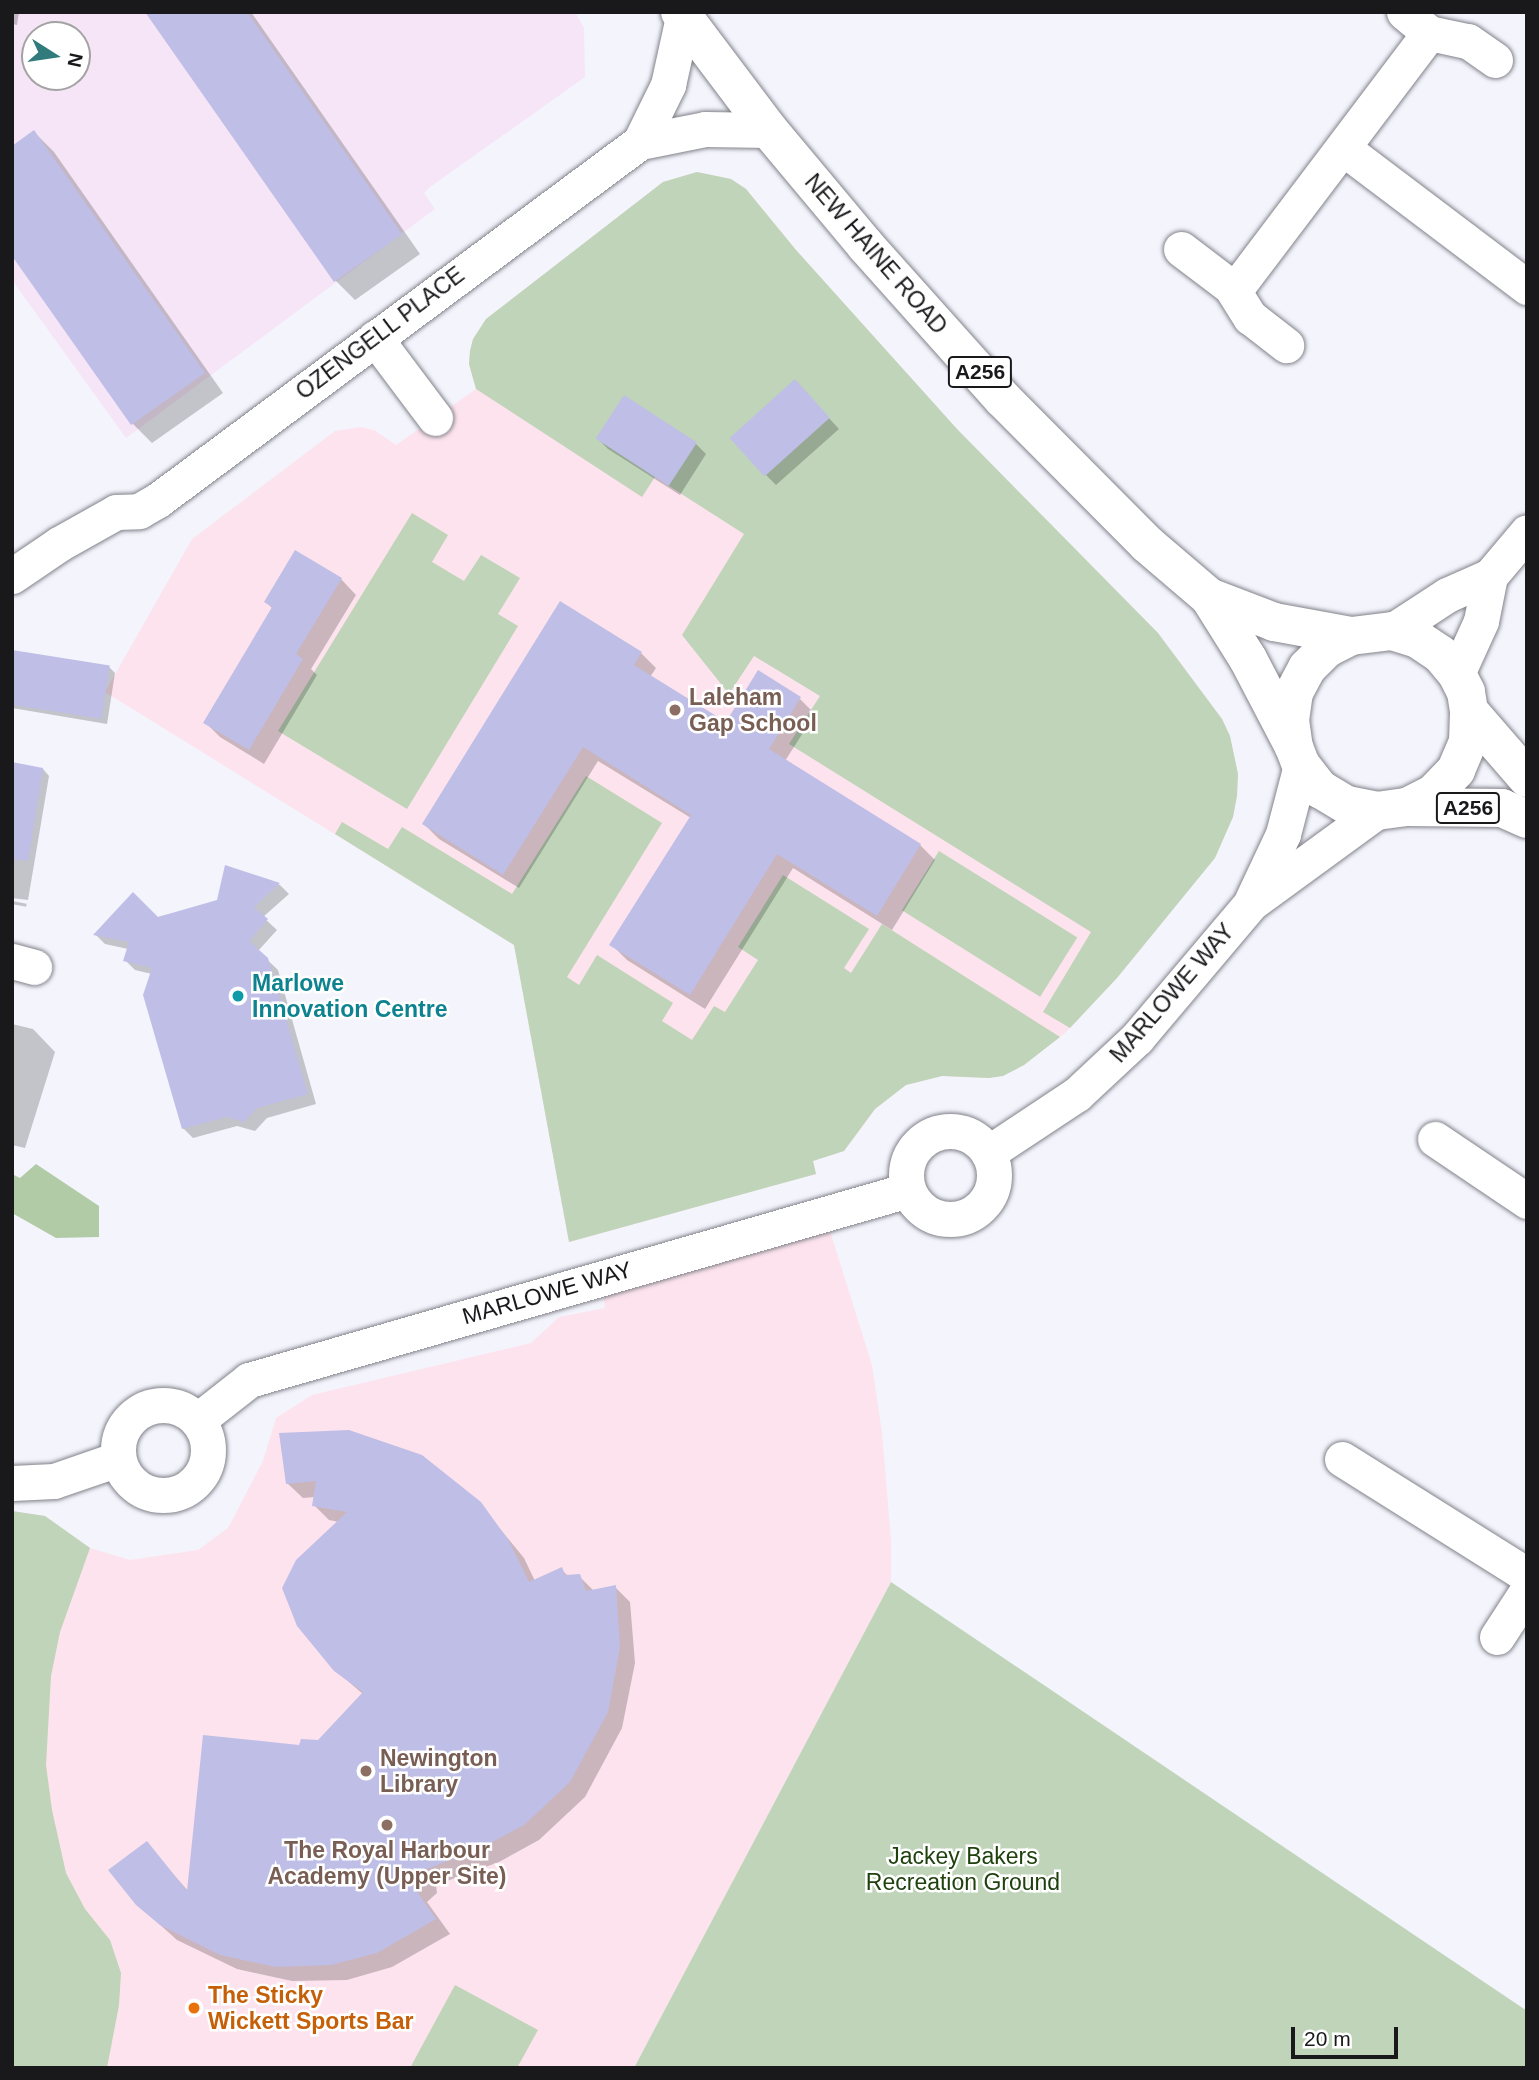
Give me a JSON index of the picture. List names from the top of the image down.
{
  "streets": {
    "main road": ["NEW HAINE ROAD", "A256"],
    "street": ["OZENGELL PLACE", "MARLOWE WAY"]
  },
  "crossings": [
    ["NEW HAINE ROAD", "OZENGELL PLACE"],
    ["NEW HAINE ROAD", "MARLOWE WAY"]
  ],
  "parks": ["Jackey Bakers Recreation Ground"],
  "places": [
    "Laleham Gap School",
    "Marlowe Innovation Centre",
    "Newington Library",
    "The Royal Harbour Academy (Upper Site)",
    "The Sticky Wickett Sports Bar"
  ],
  "scale_bar": "20 m",
  "north": "right"
}
